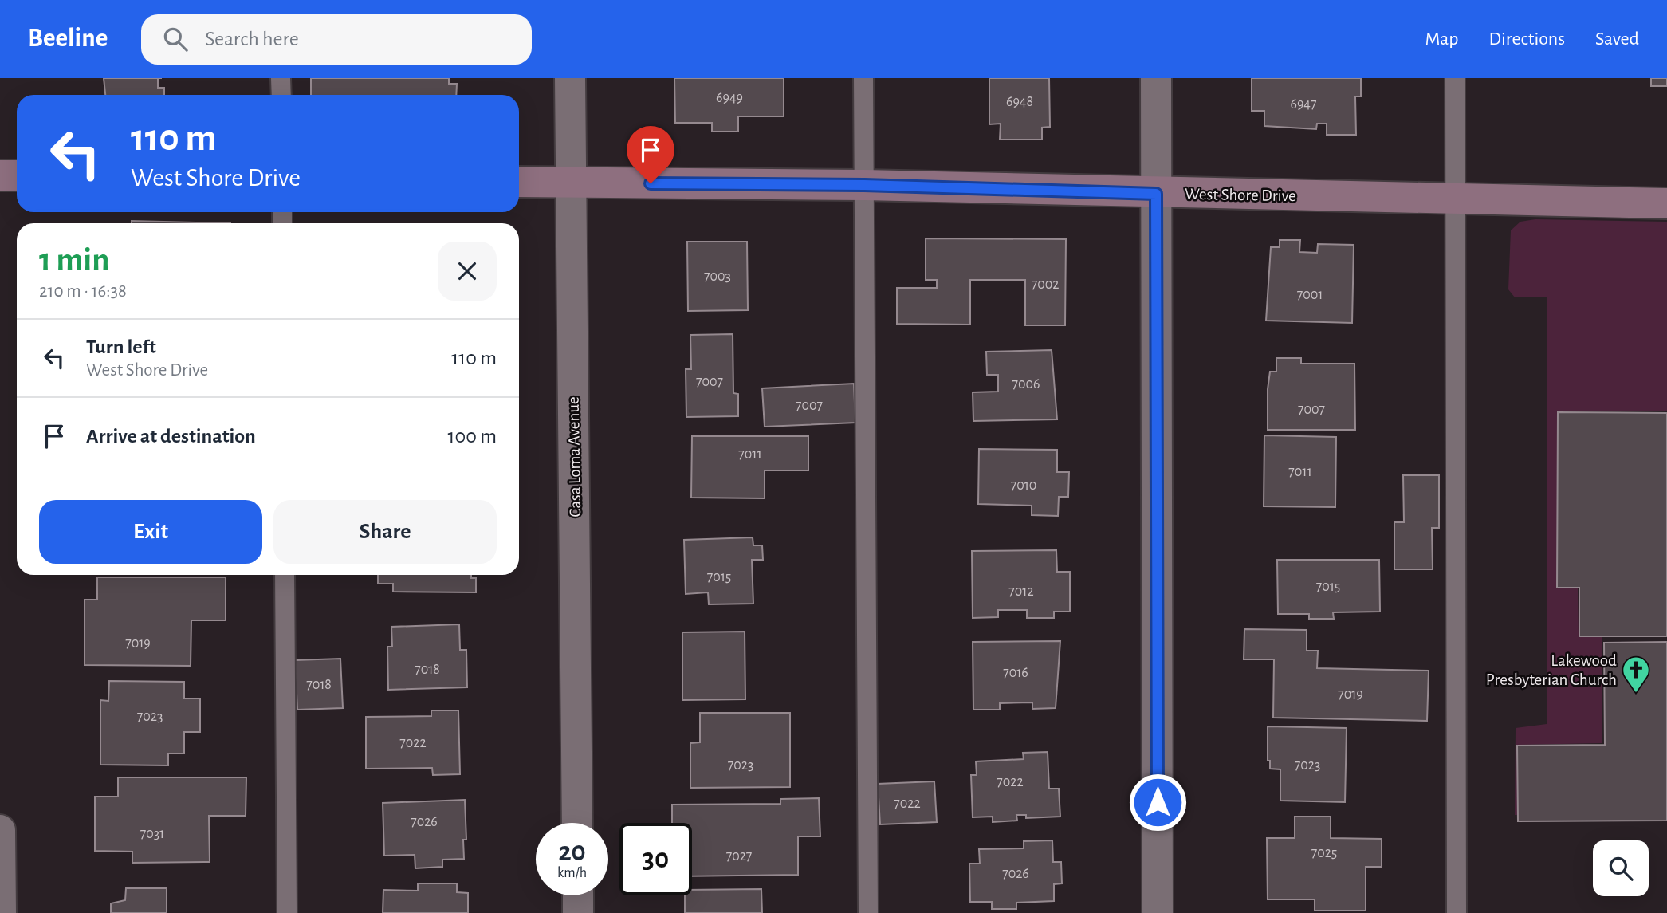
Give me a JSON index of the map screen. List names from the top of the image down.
{
  "streets": {
    "street": ["West Shore Drive", "Casa Loma Avenue"]
  },
  "crossings": [
    ["West Shore Drive", "Casa Loma Avenue"]
  ],
  "places": {
    "church": ["Lakewood Presbyterian Church"]
  },
  "house_numbers": [
    "6949",
    "6948",
    "6947",
    "7003",
    "7002",
    "7001",
    "7007",
    "7006",
    "7007",
    "7007",
    "7011",
    "7011",
    "7010",
    "7015",
    "7015",
    "7012",
    "7019",
    "7018",
    "7016",
    "7018",
    "7019",
    "7023",
    "7022",
    "7023",
    "7023",
    "7022",
    "7022",
    "7026",
    "7031",
    "7025",
    "7027",
    "7026"
  ],
  "page": {
    "header": "Beeline",
    "search": "Search here",
    "nav": ["Map", "Directions", "Saved"],
    "turn": ["110 m", "West Shore Drive"],
    "heading": ["1 min", "210 m · 16:38"],
    "list": [
      {
        "name": "Turn left",
        "note": "West Shore Drive",
        "value": "110 m"
      },
      {
        "name": "Arrive at destination",
        "value": "100 m"
      }
    ],
    "buttons": ["Exit", "Share"],
    "speed": "20 km/h",
    "limit": "30"
  }
}
